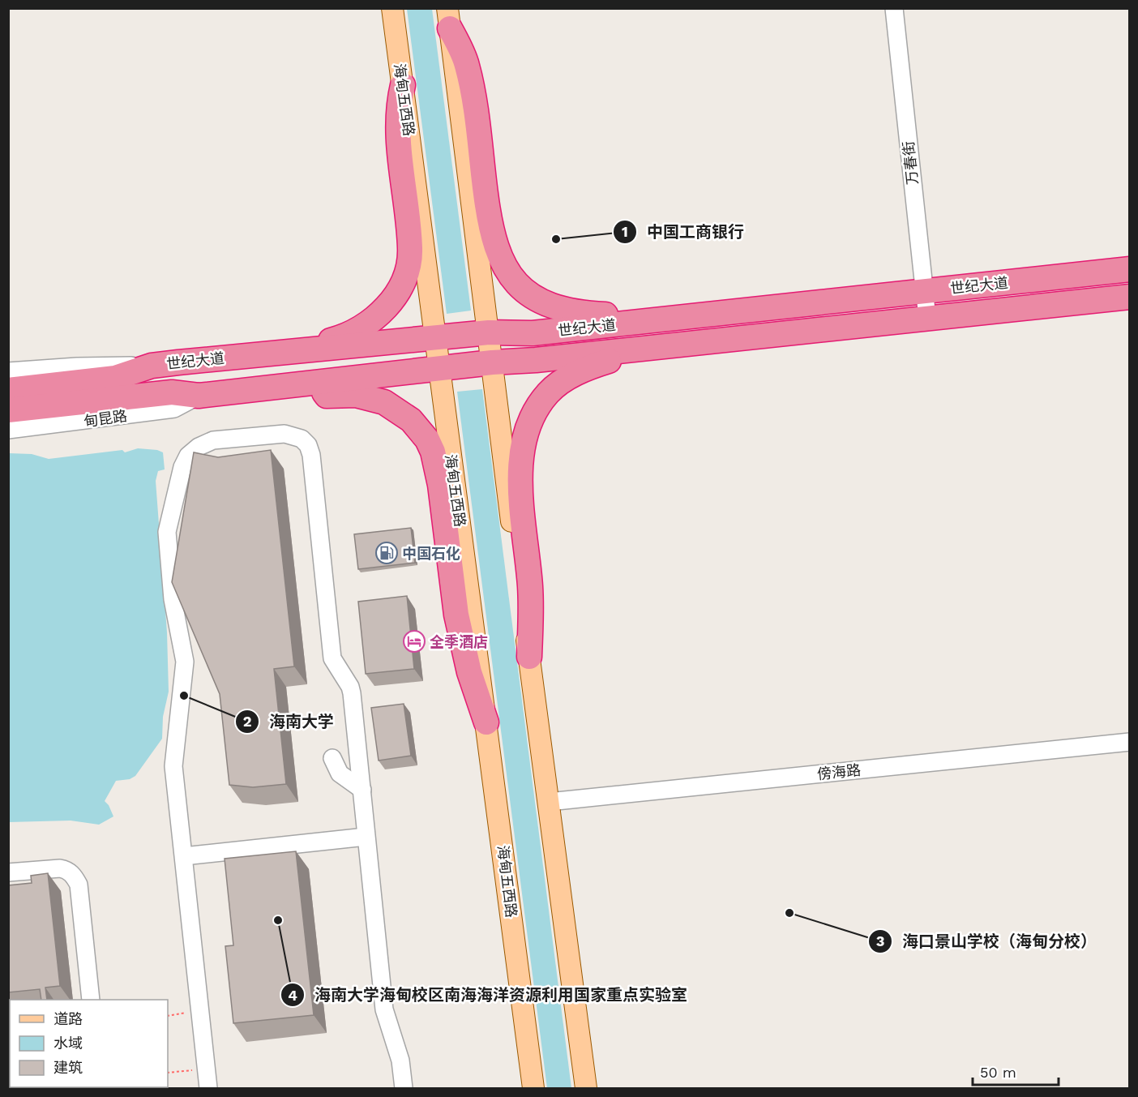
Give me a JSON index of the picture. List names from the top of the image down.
{
  "streets": {
    "highway": ["世纪大道"],
    "main road": ["海甸五西路"],
    "street": ["万春街", "甸昆路", "傍海路"]
  },
  "crossings": [
    ["海甸五西路", "世纪大道"],
    ["万春街", "世纪大道"],
    ["世纪大道", "甸昆路"]
  ],
  "places": {
    "other": [
      "中国工商银行",
      "海南大学",
      "海口景山学校（海甸分校）",
      "海南大学海甸校区南海海洋资源利用国家重点实验室"
    ],
    "fuel station": ["中国石化"],
    "hotel": ["全季酒店"]
  },
  "legend": ["道路", "水域", "建筑"],
  "scale_bar": "50 m"
}
